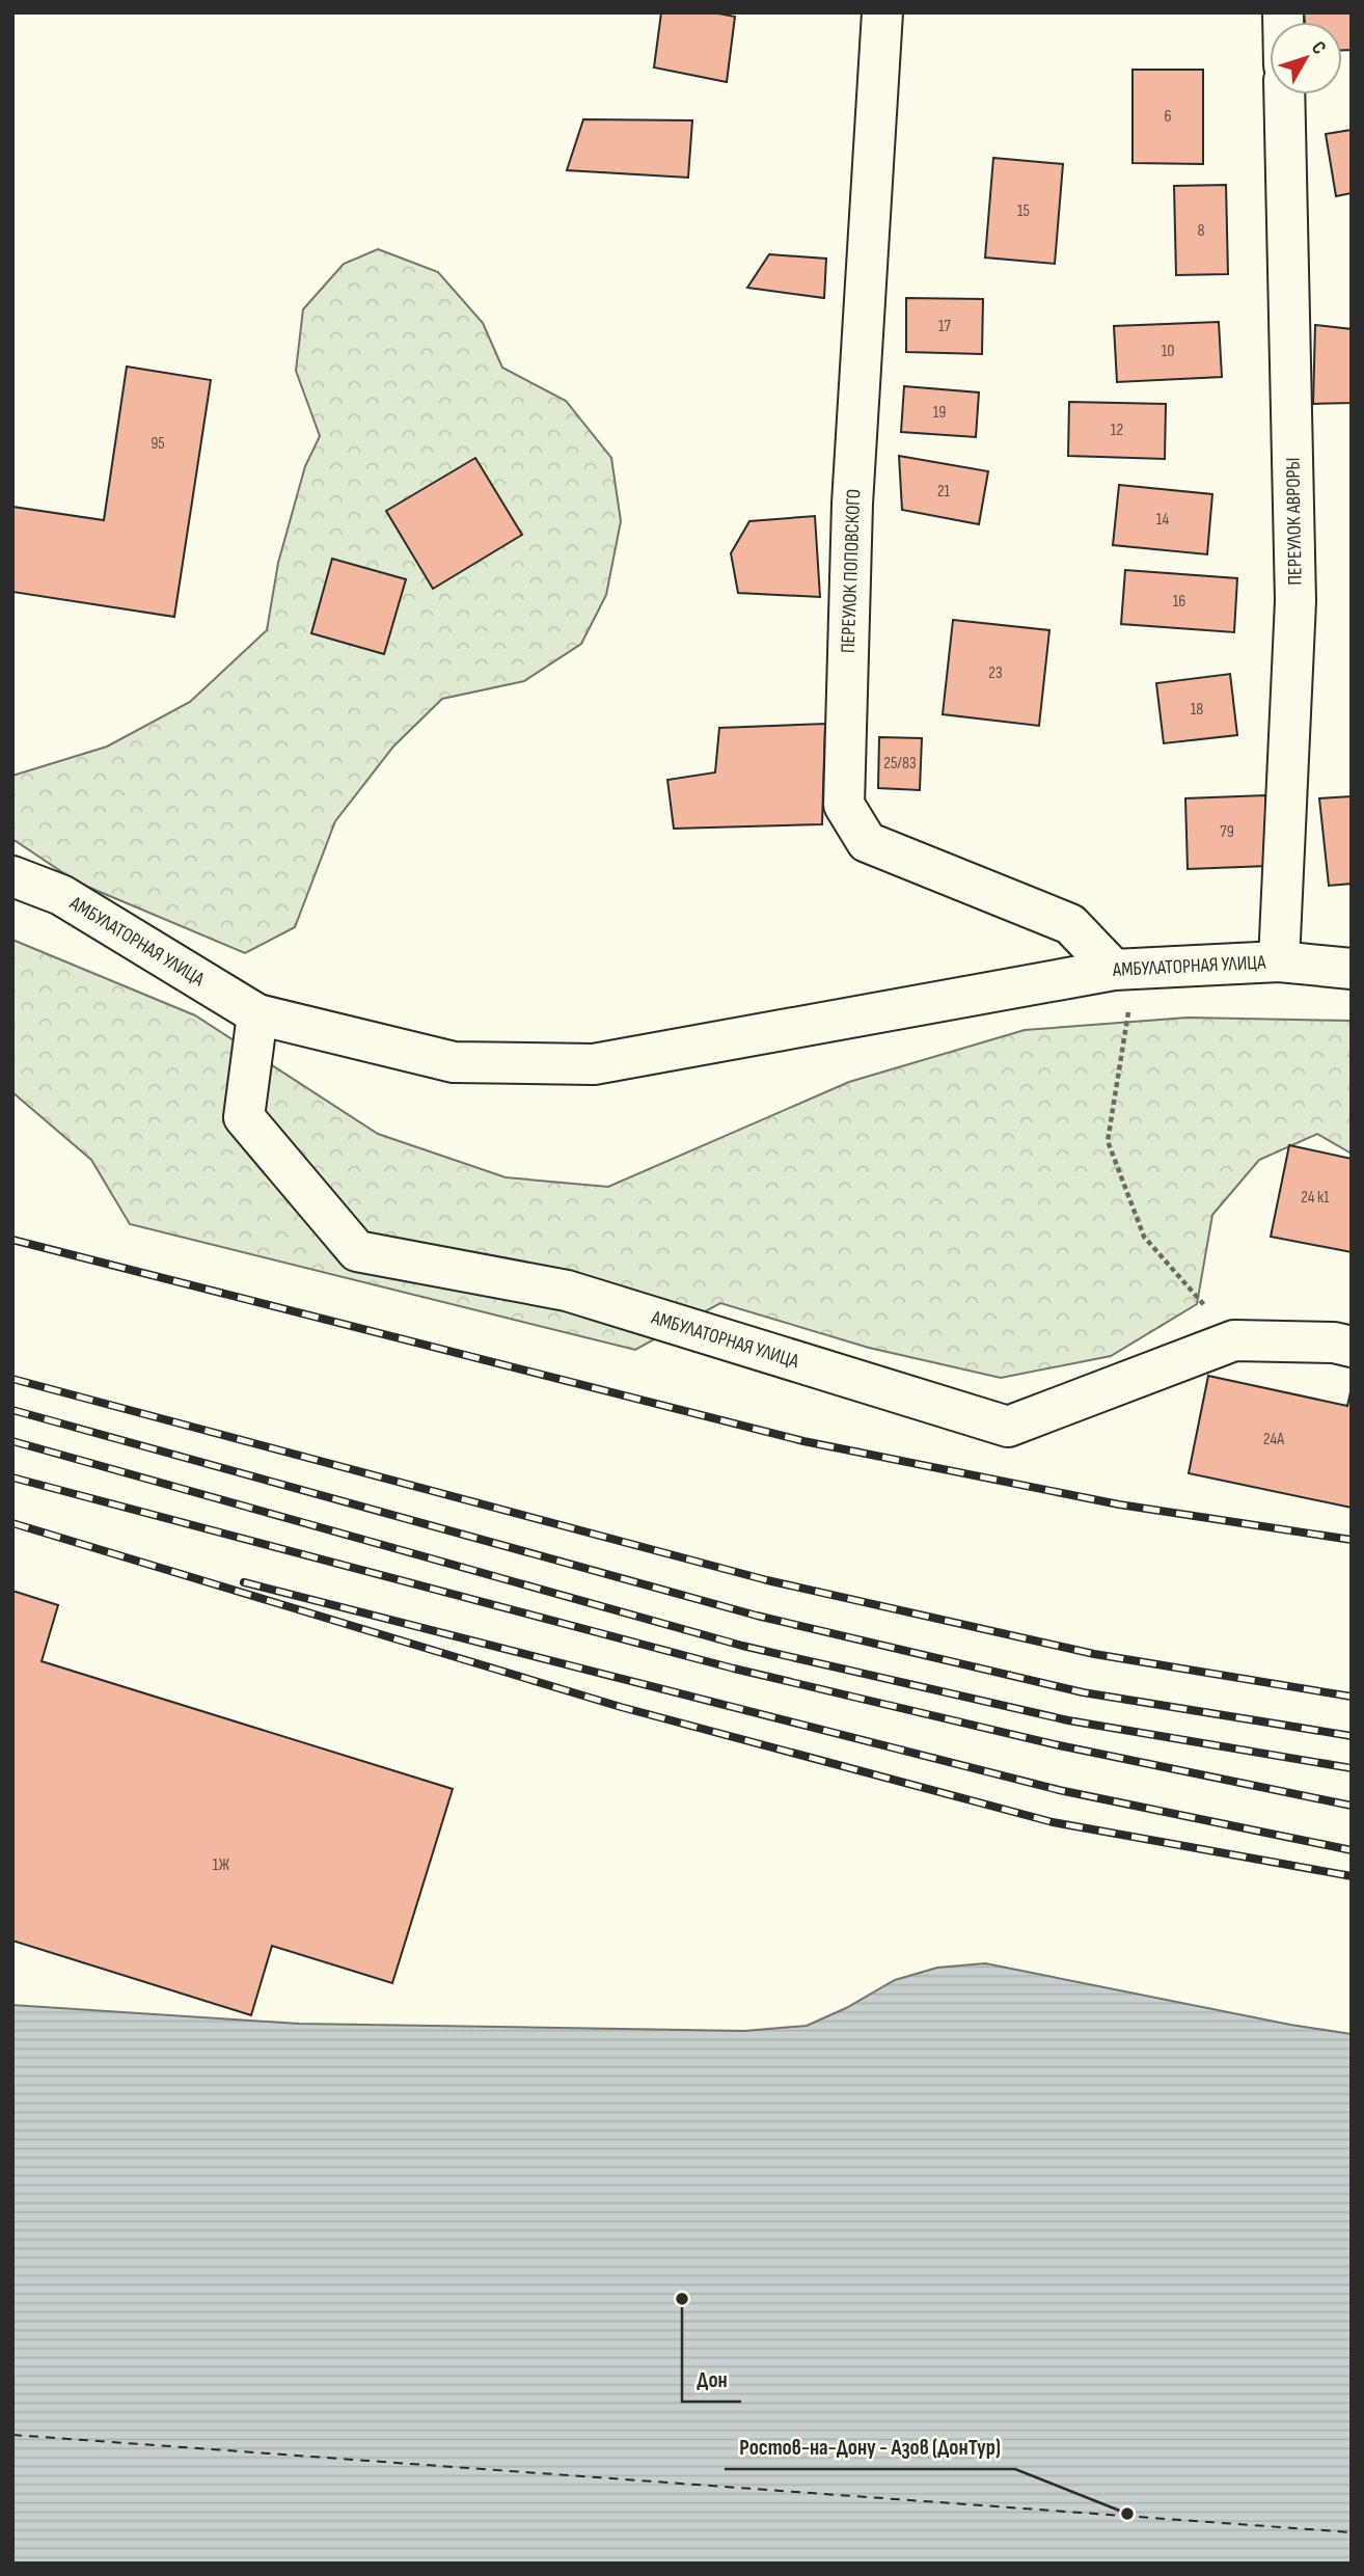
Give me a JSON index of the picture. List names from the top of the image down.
{
  "streets": {
    "street": ["ПЕРЕУЛОК АВРОРЫ", "ПЕРЕУЛОК ПОПОВСКОГО", "АМБУЛАТОРНАЯ УЛИЦА"]
  },
  "crossings": [
    ["ПЕРЕУЛОК АВРОРЫ", "АМБУЛАТОРНАЯ УЛИЦА"],
    ["ПЕРЕУЛОК ПОПОВСКОГО", "АМБУЛАТОРНАЯ УЛИЦА"]
  ],
  "places": ["Дон", "Ростов-на-Дону - Азов (ДонТур)"],
  "house_numbers": [
    "6",
    "15",
    "8",
    "17",
    "10",
    "19",
    "12",
    "95",
    "21",
    "14",
    "16",
    "23",
    "18",
    "25/83",
    "79",
    "24 к1",
    "24А",
    "1Ж"
  ],
  "north": "top right"
}
